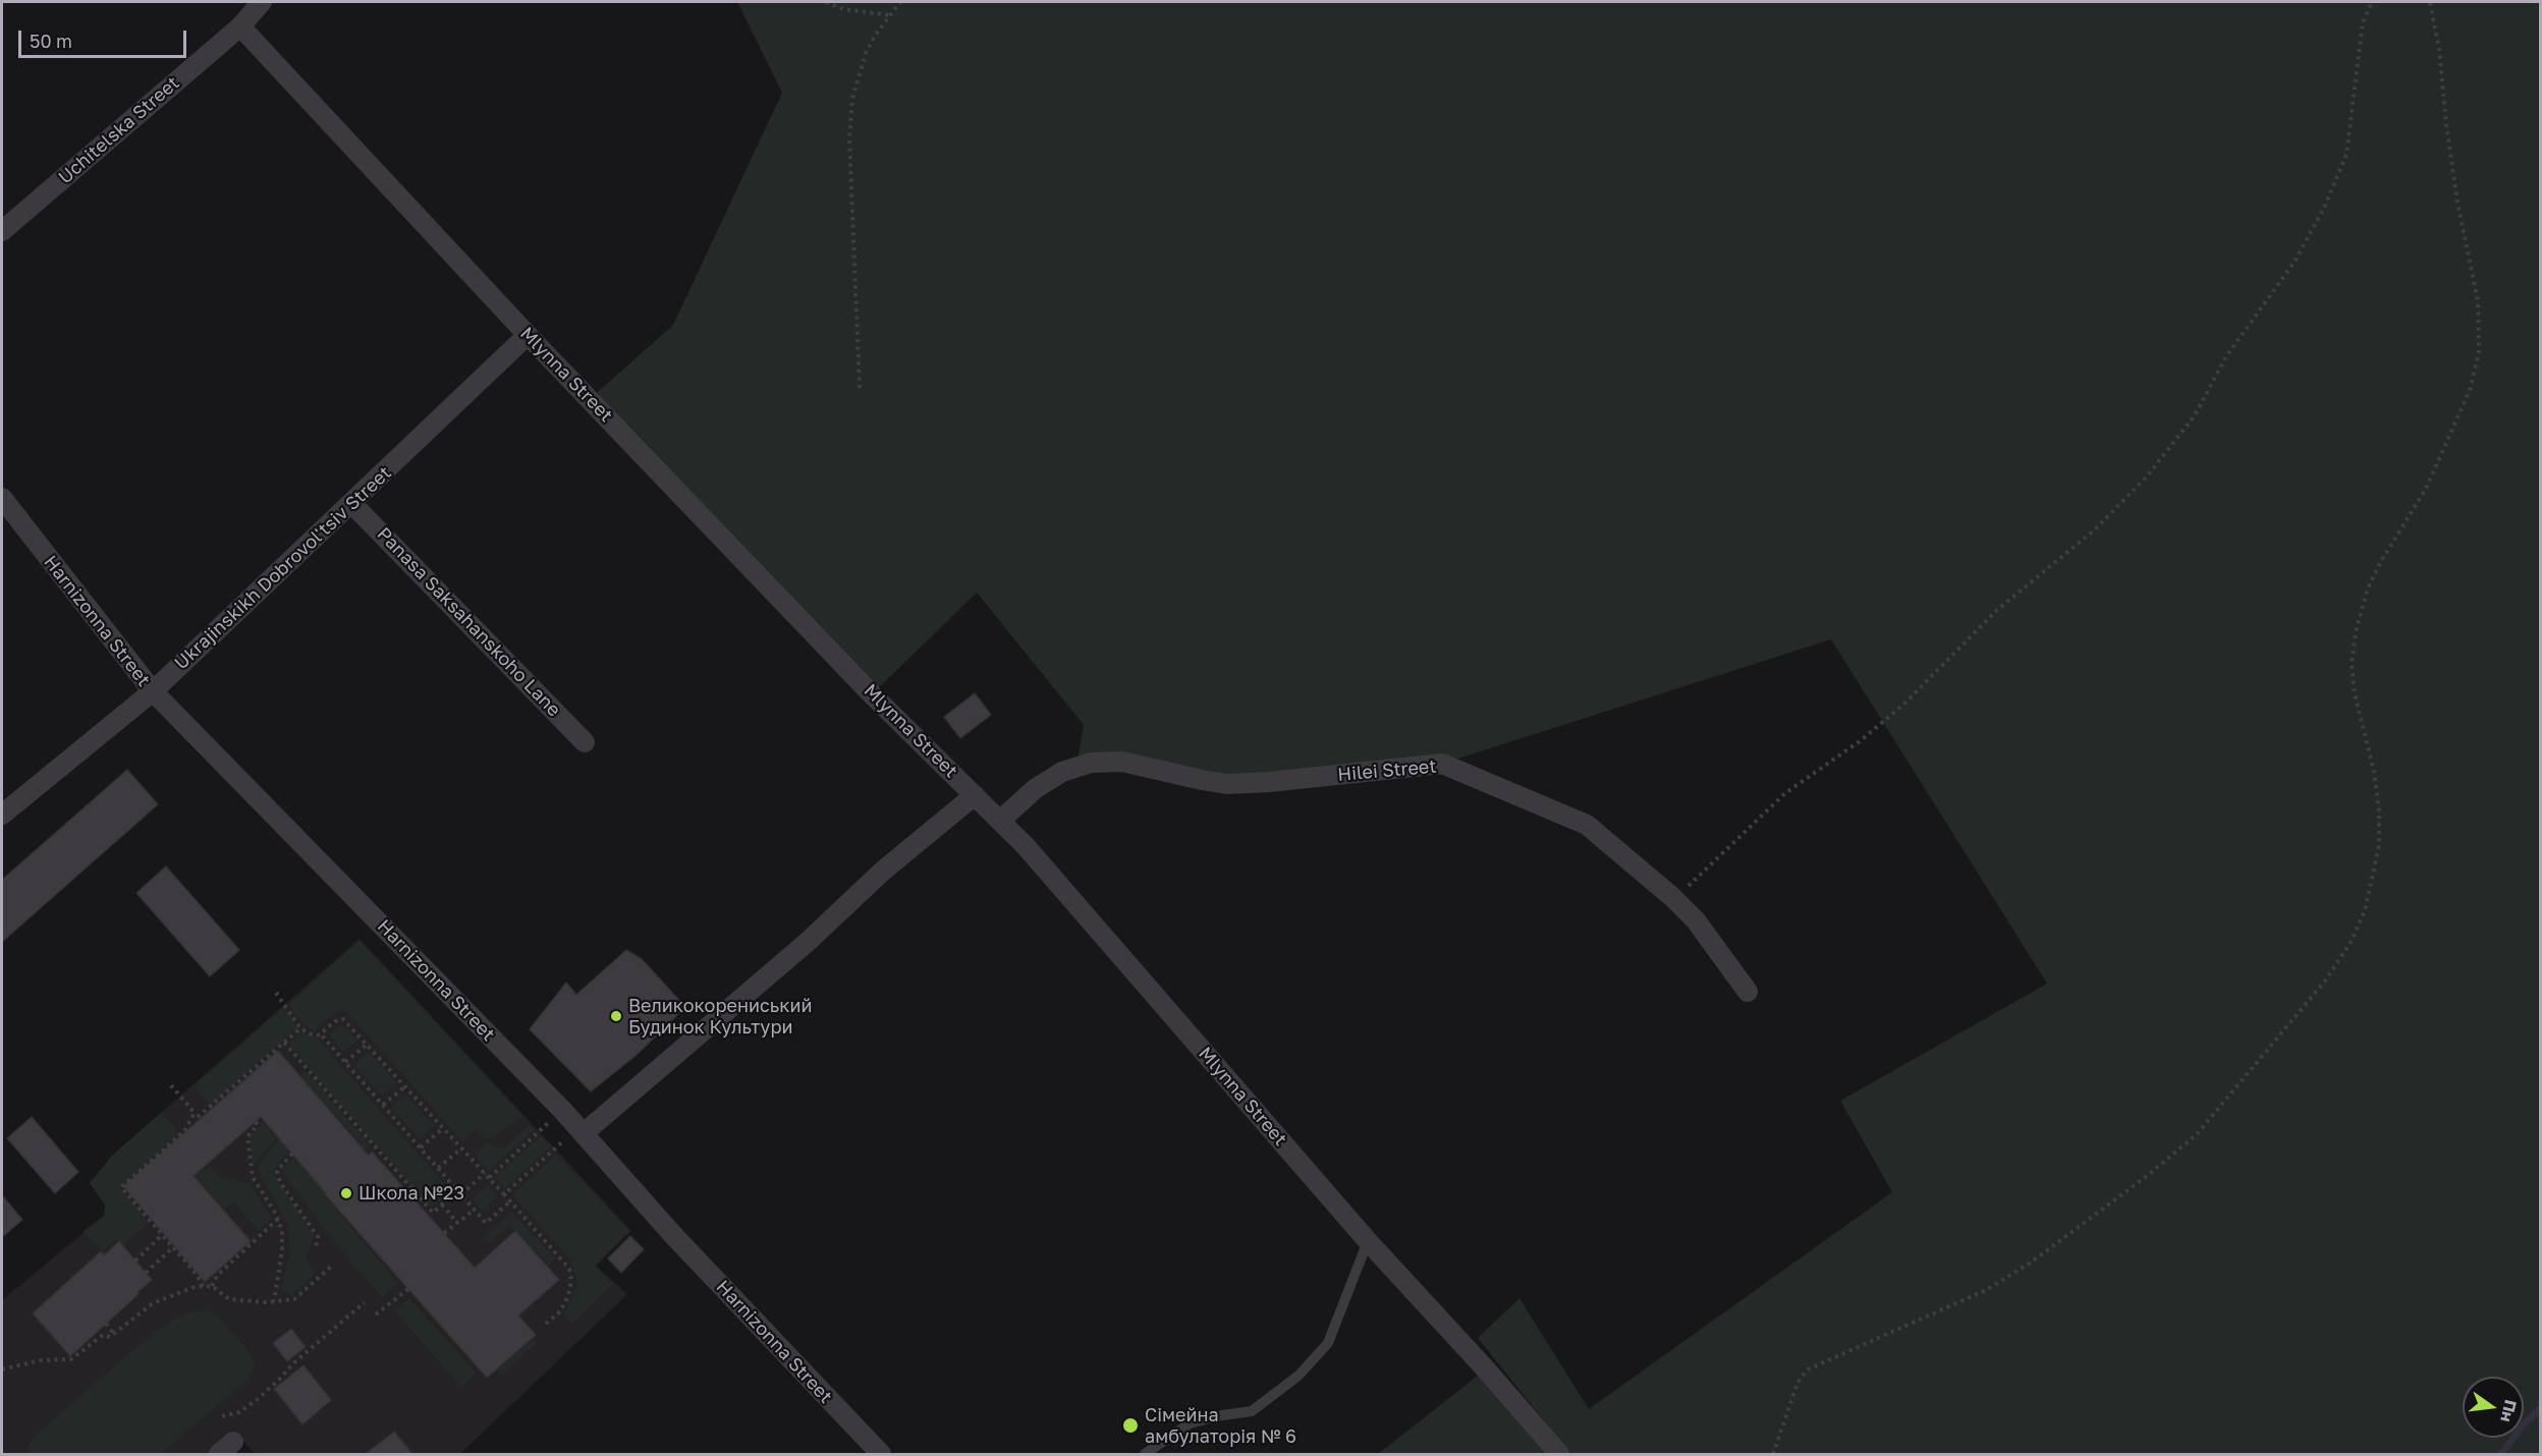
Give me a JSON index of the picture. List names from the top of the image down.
{
  "streets": {
    "street": [
      "Uchitelska Street",
      "Mlynna Street",
      "Ukrajinskikh Dobrovol'tsiv Street",
      "Harnizonna Street",
      "Panasa Saksahanskoho Lane",
      "Hilei Street"
    ]
  },
  "crossings": [
    ["Uchitelska Street", "Mlynna Street"],
    ["Mlynna Street", "Ukrajinskikh Dobrovol'tsiv Street"],
    ["Mlynna Street", "Hilei Street"],
    ["Ukrajinskikh Dobrovol'tsiv Street", "Harnizonna Street"],
    ["Ukrajinskikh Dobrovol'tsiv Street", "Panasa Saksahanskoho Lane"]
  ],
  "places": ["Великокорениський Будинок Культури", "Школа №23", "Сімейна амбулаторія № 6"],
  "scale_bar": "50 m",
  "north": "right"
}
